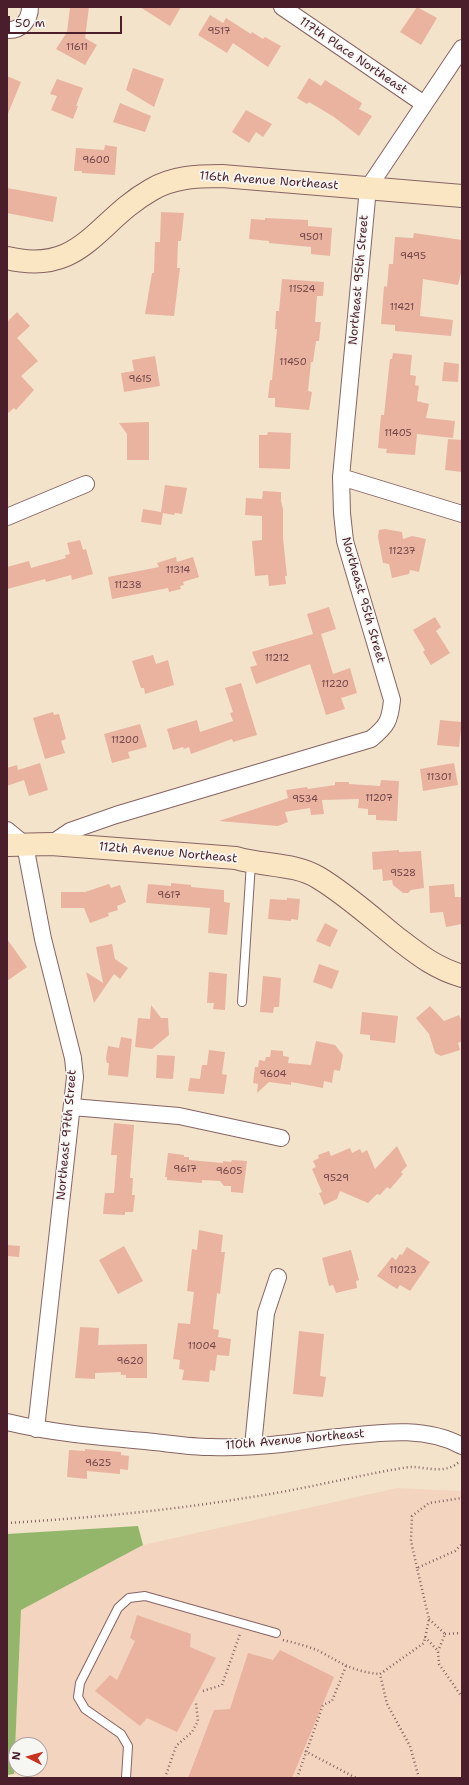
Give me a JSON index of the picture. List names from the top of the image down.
{
  "streets": {
    "street": [
      "117th Place Northeast",
      "116th Avenue Northeast",
      "Northeast 95th Street",
      "112th Avenue Northeast",
      "Northeast 97th Street",
      "110th Avenue Northeast"
    ]
  },
  "crossings": [
    ["117th Place Northeast", "Northeast 95th Street"],
    ["116th Avenue Northeast", "Northeast 95th Street"],
    ["Northeast 95th Street", "112th Avenue Northeast"],
    ["112th Avenue Northeast", "Northeast 97th Street"],
    ["Northeast 97th Street", "110th Avenue Northeast"]
  ],
  "house_numbers": [
    "9517",
    "11611",
    "9600",
    "9501",
    "9495",
    "11524",
    "11421",
    "11450",
    "9615",
    "11405",
    "11237",
    "11314",
    "11238",
    "11212",
    "11220",
    "11200",
    "11301",
    "11207",
    "9534",
    "9528",
    "9617",
    "9604",
    "9617",
    "9605",
    "9529",
    "11023",
    "11004",
    "9620",
    "9625"
  ],
  "scale_bar": "50 m",
  "north": "left"
}
